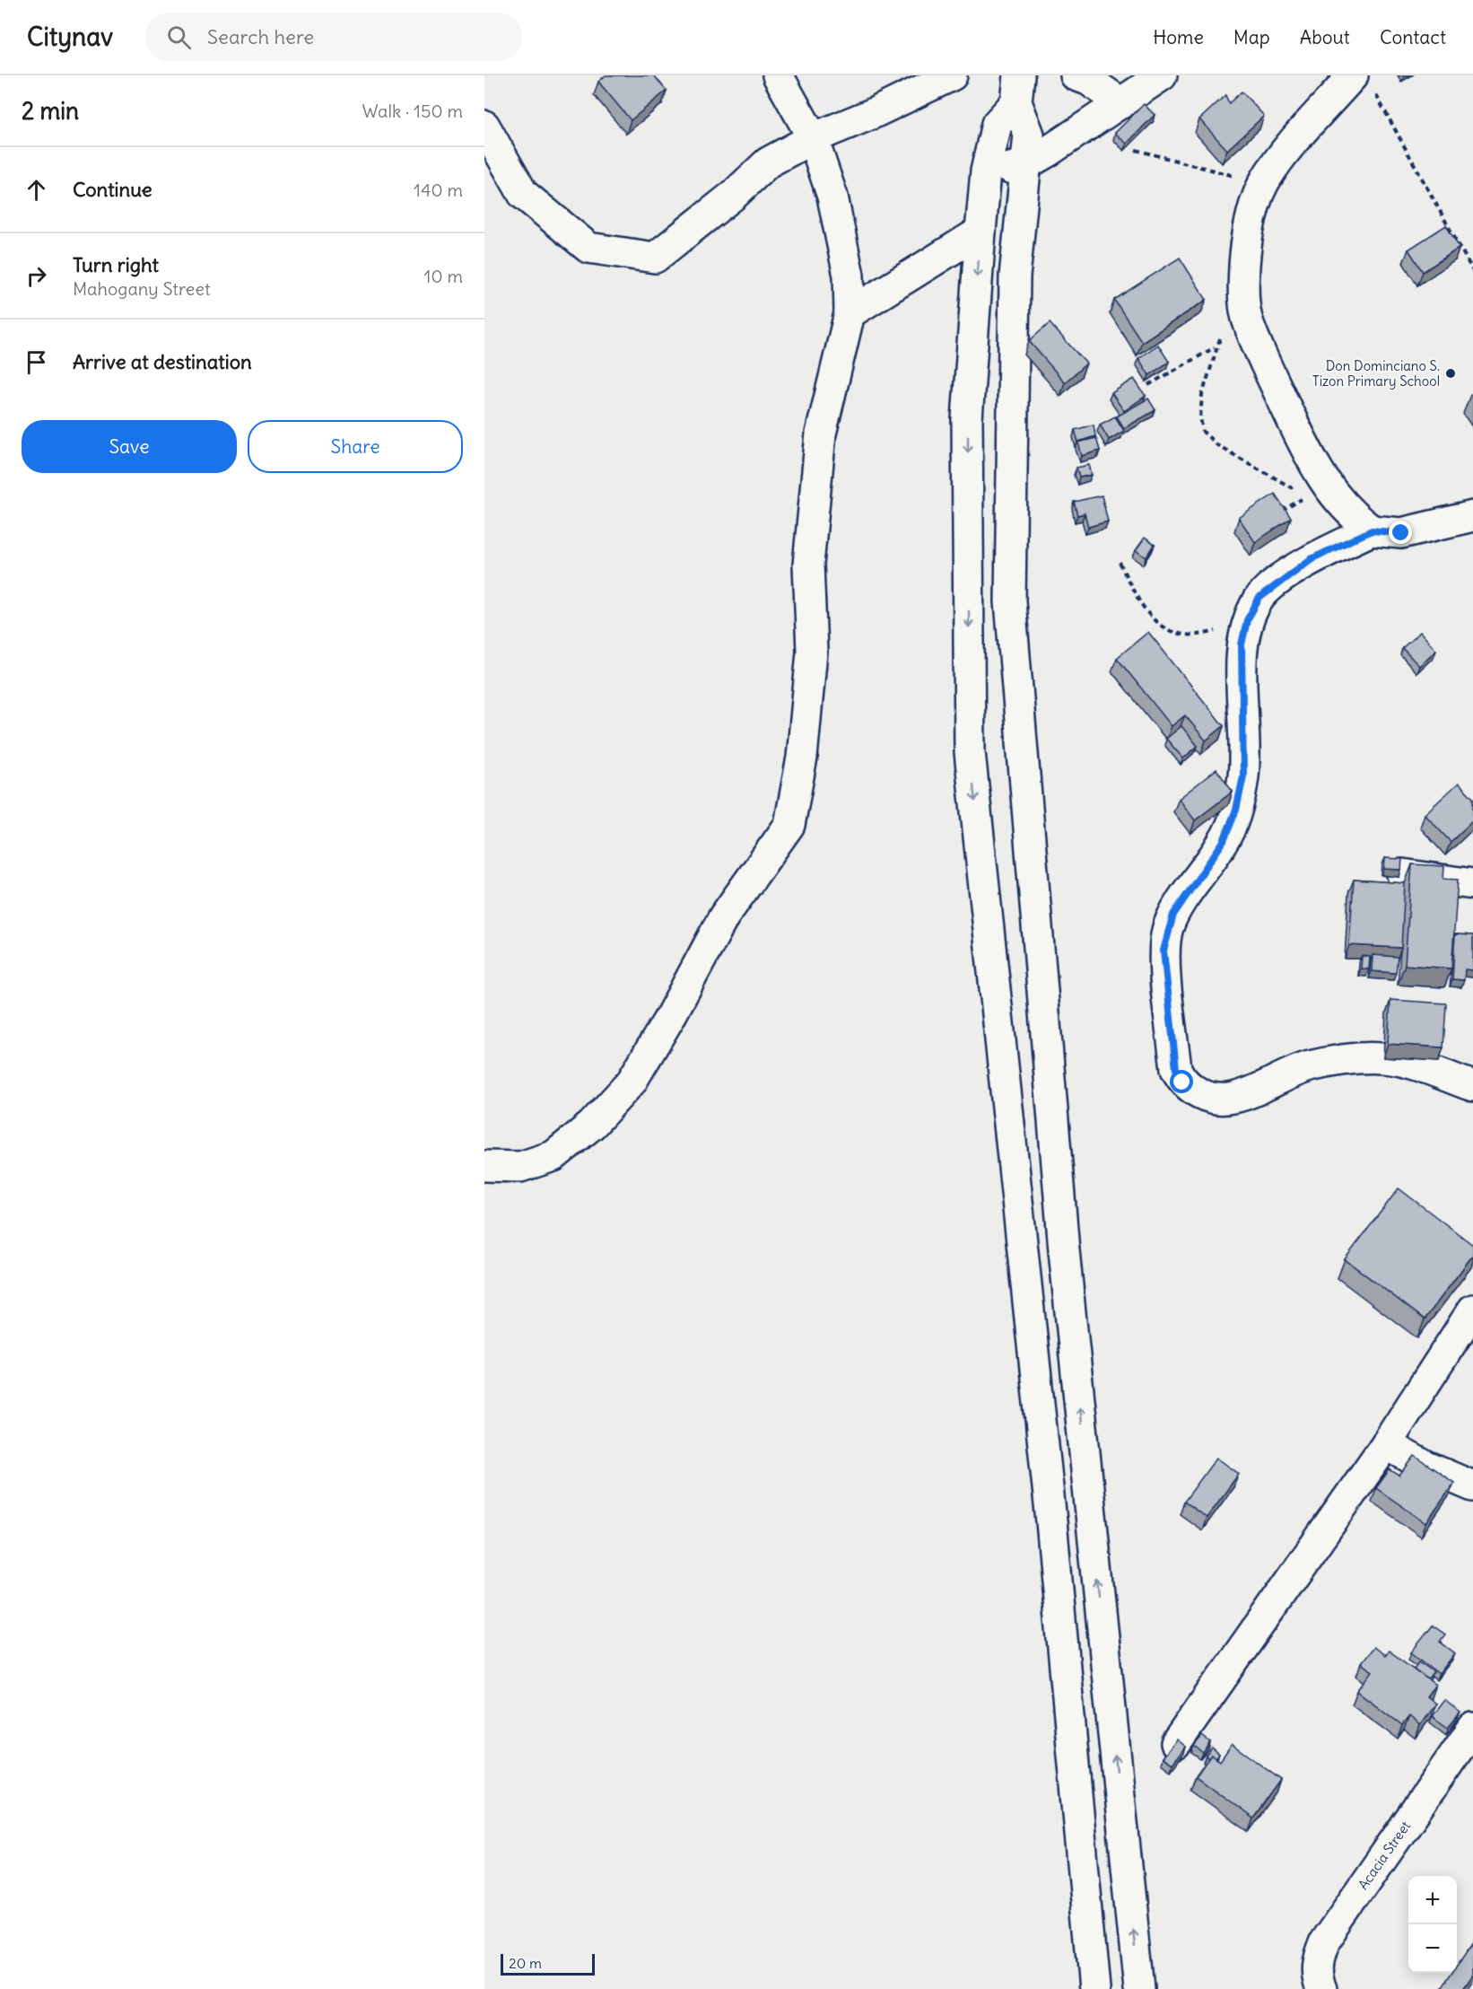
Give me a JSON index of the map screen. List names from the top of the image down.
{
  "streets": {
    "street": ["Acacia Street"]
  },
  "places": ["Don Dominciano S. Tizon Primary School"],
  "scale_bar": "20 m",
  "page": {
    "header": "Citynav",
    "search": "Search here",
    "nav": [
      "Home",
      "Map",
      "About",
      "Contact"
    ],
    "heading": ["2 min", "Walk · 150 m"],
    "list": [
      ["Continue", "140 m"],
      ["Turn right", "Mahogany Street", "10 m"],
      "Arrive at destination"
    ],
    "buttons": ["Save", "Share"],
    "map_buttons": ["+", "−"],
    "scale": "20 m"
  }
}
